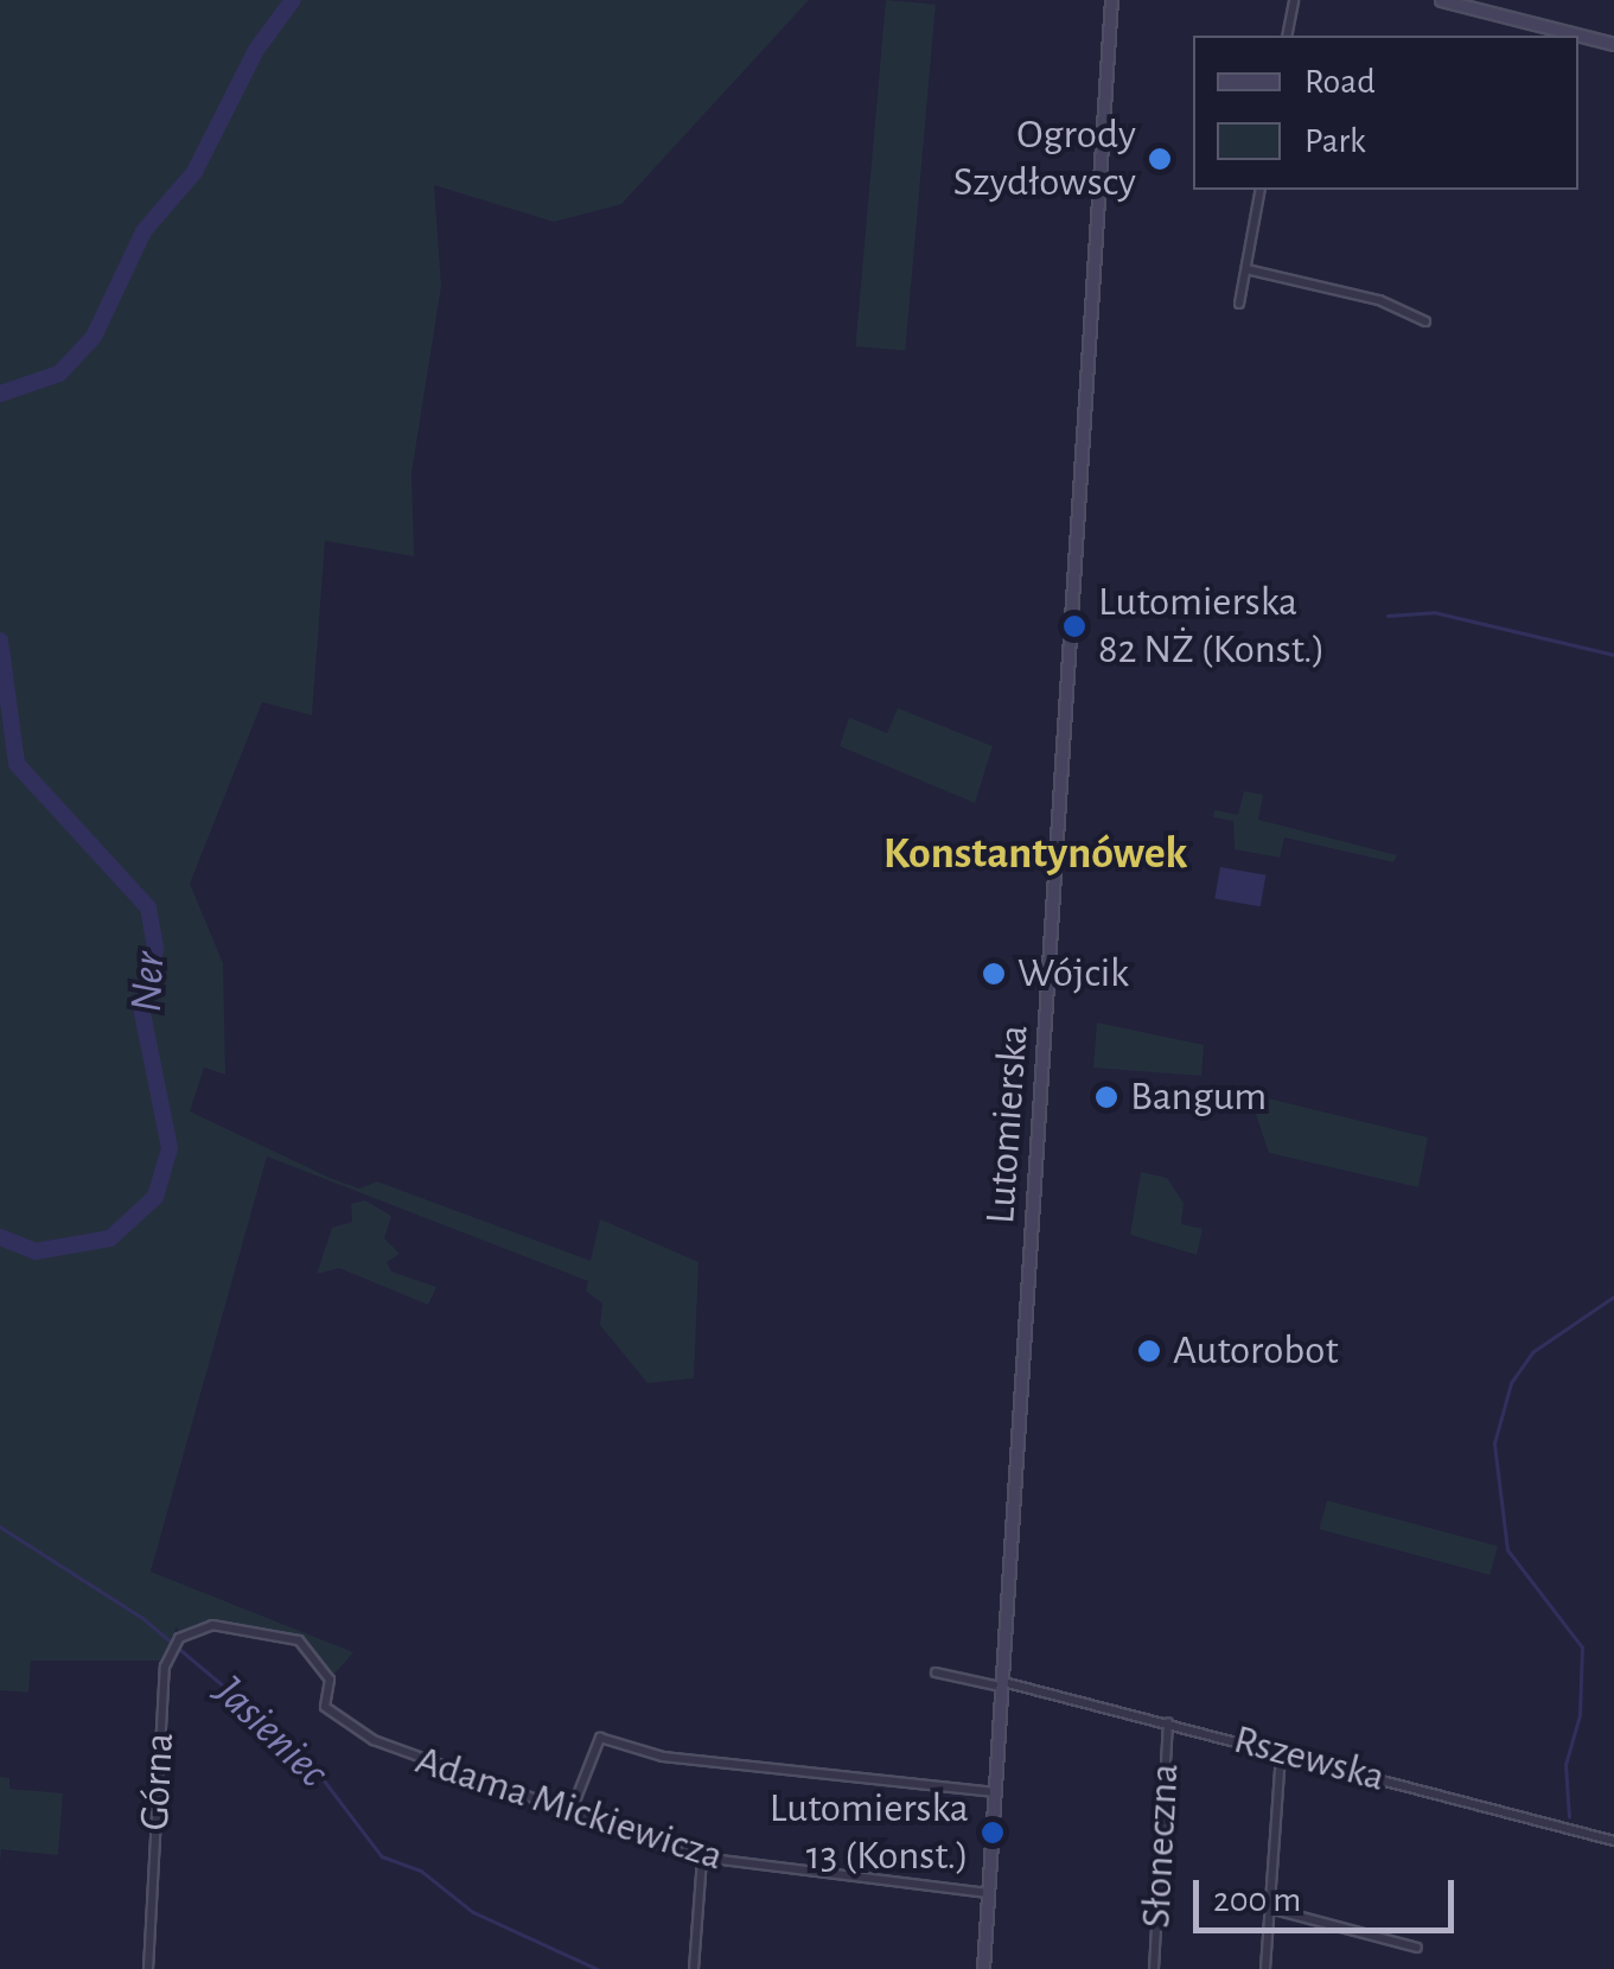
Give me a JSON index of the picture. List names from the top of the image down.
{
  "streets": {
    "main road": ["Lutomierska"],
    "street": [
      "Rszewska",
      "Górna",
      "Adama Mickiewicza",
      "Słoneczna"
    ]
  },
  "crossings": [
    ["Lutomierska", "Rszewska"],
    ["Lutomierska", "Adama Mickiewicza"],
    ["Rszewska", "Słoneczna"],
    ["Górna", "Adama Mickiewicza"]
  ],
  "districts": ["Konstantynówek"],
  "water": ["Ner", "Jasieniec"],
  "places": [
    "Ogrody Szydłowscy",
    "Lutomierska 82 NŻ (Konst.)",
    "Wójcik",
    "Bangum",
    "Autorobot",
    "Lutomierska 13 (Konst.)"
  ],
  "legend": ["Road", "Park"],
  "scale_bar": "200 m"
}
